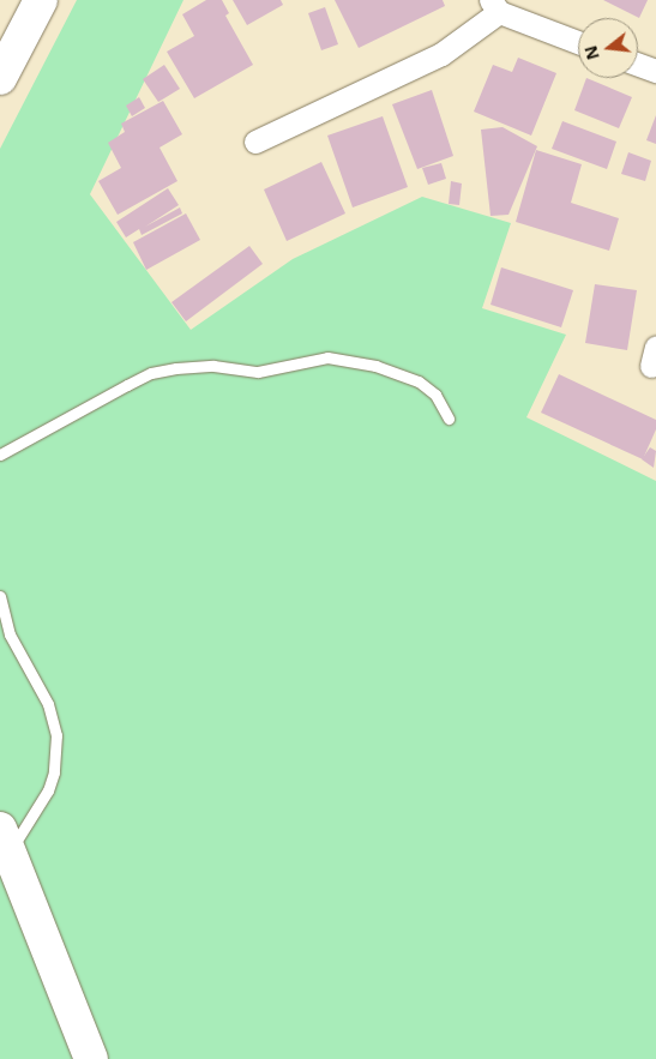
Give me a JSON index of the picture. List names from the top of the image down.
{
  "north": "left"
}
